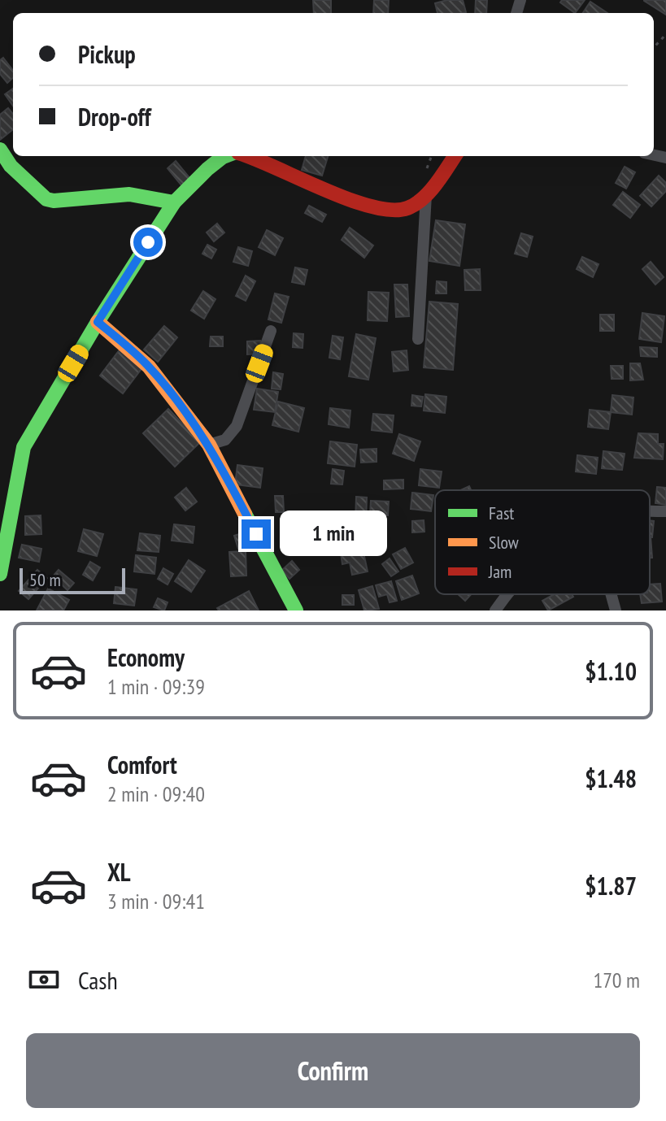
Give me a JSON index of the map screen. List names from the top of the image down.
{
  "legend": ["Fast", "Slow", "Jam"],
  "scale_bar": "50 m",
  "page": {
    "banner": ["Pickup", "Drop-off"],
    "bubble": "1 min",
    "scale": "50 m",
    "list": [
      {
        "name": "Economy",
        "note": "1 min · 09:39",
        "value": "$1.10"
      },
      {
        "name": "Comfort",
        "note": "2 min · 09:40",
        "value": "$1.48"
      },
      {
        "name": "XL",
        "note": "3 min · 09:41",
        "value": "$1.87"
      }
    ],
    "pay": ["Cash", "170 m"],
    "buttons": "Confirm"
  }
}
